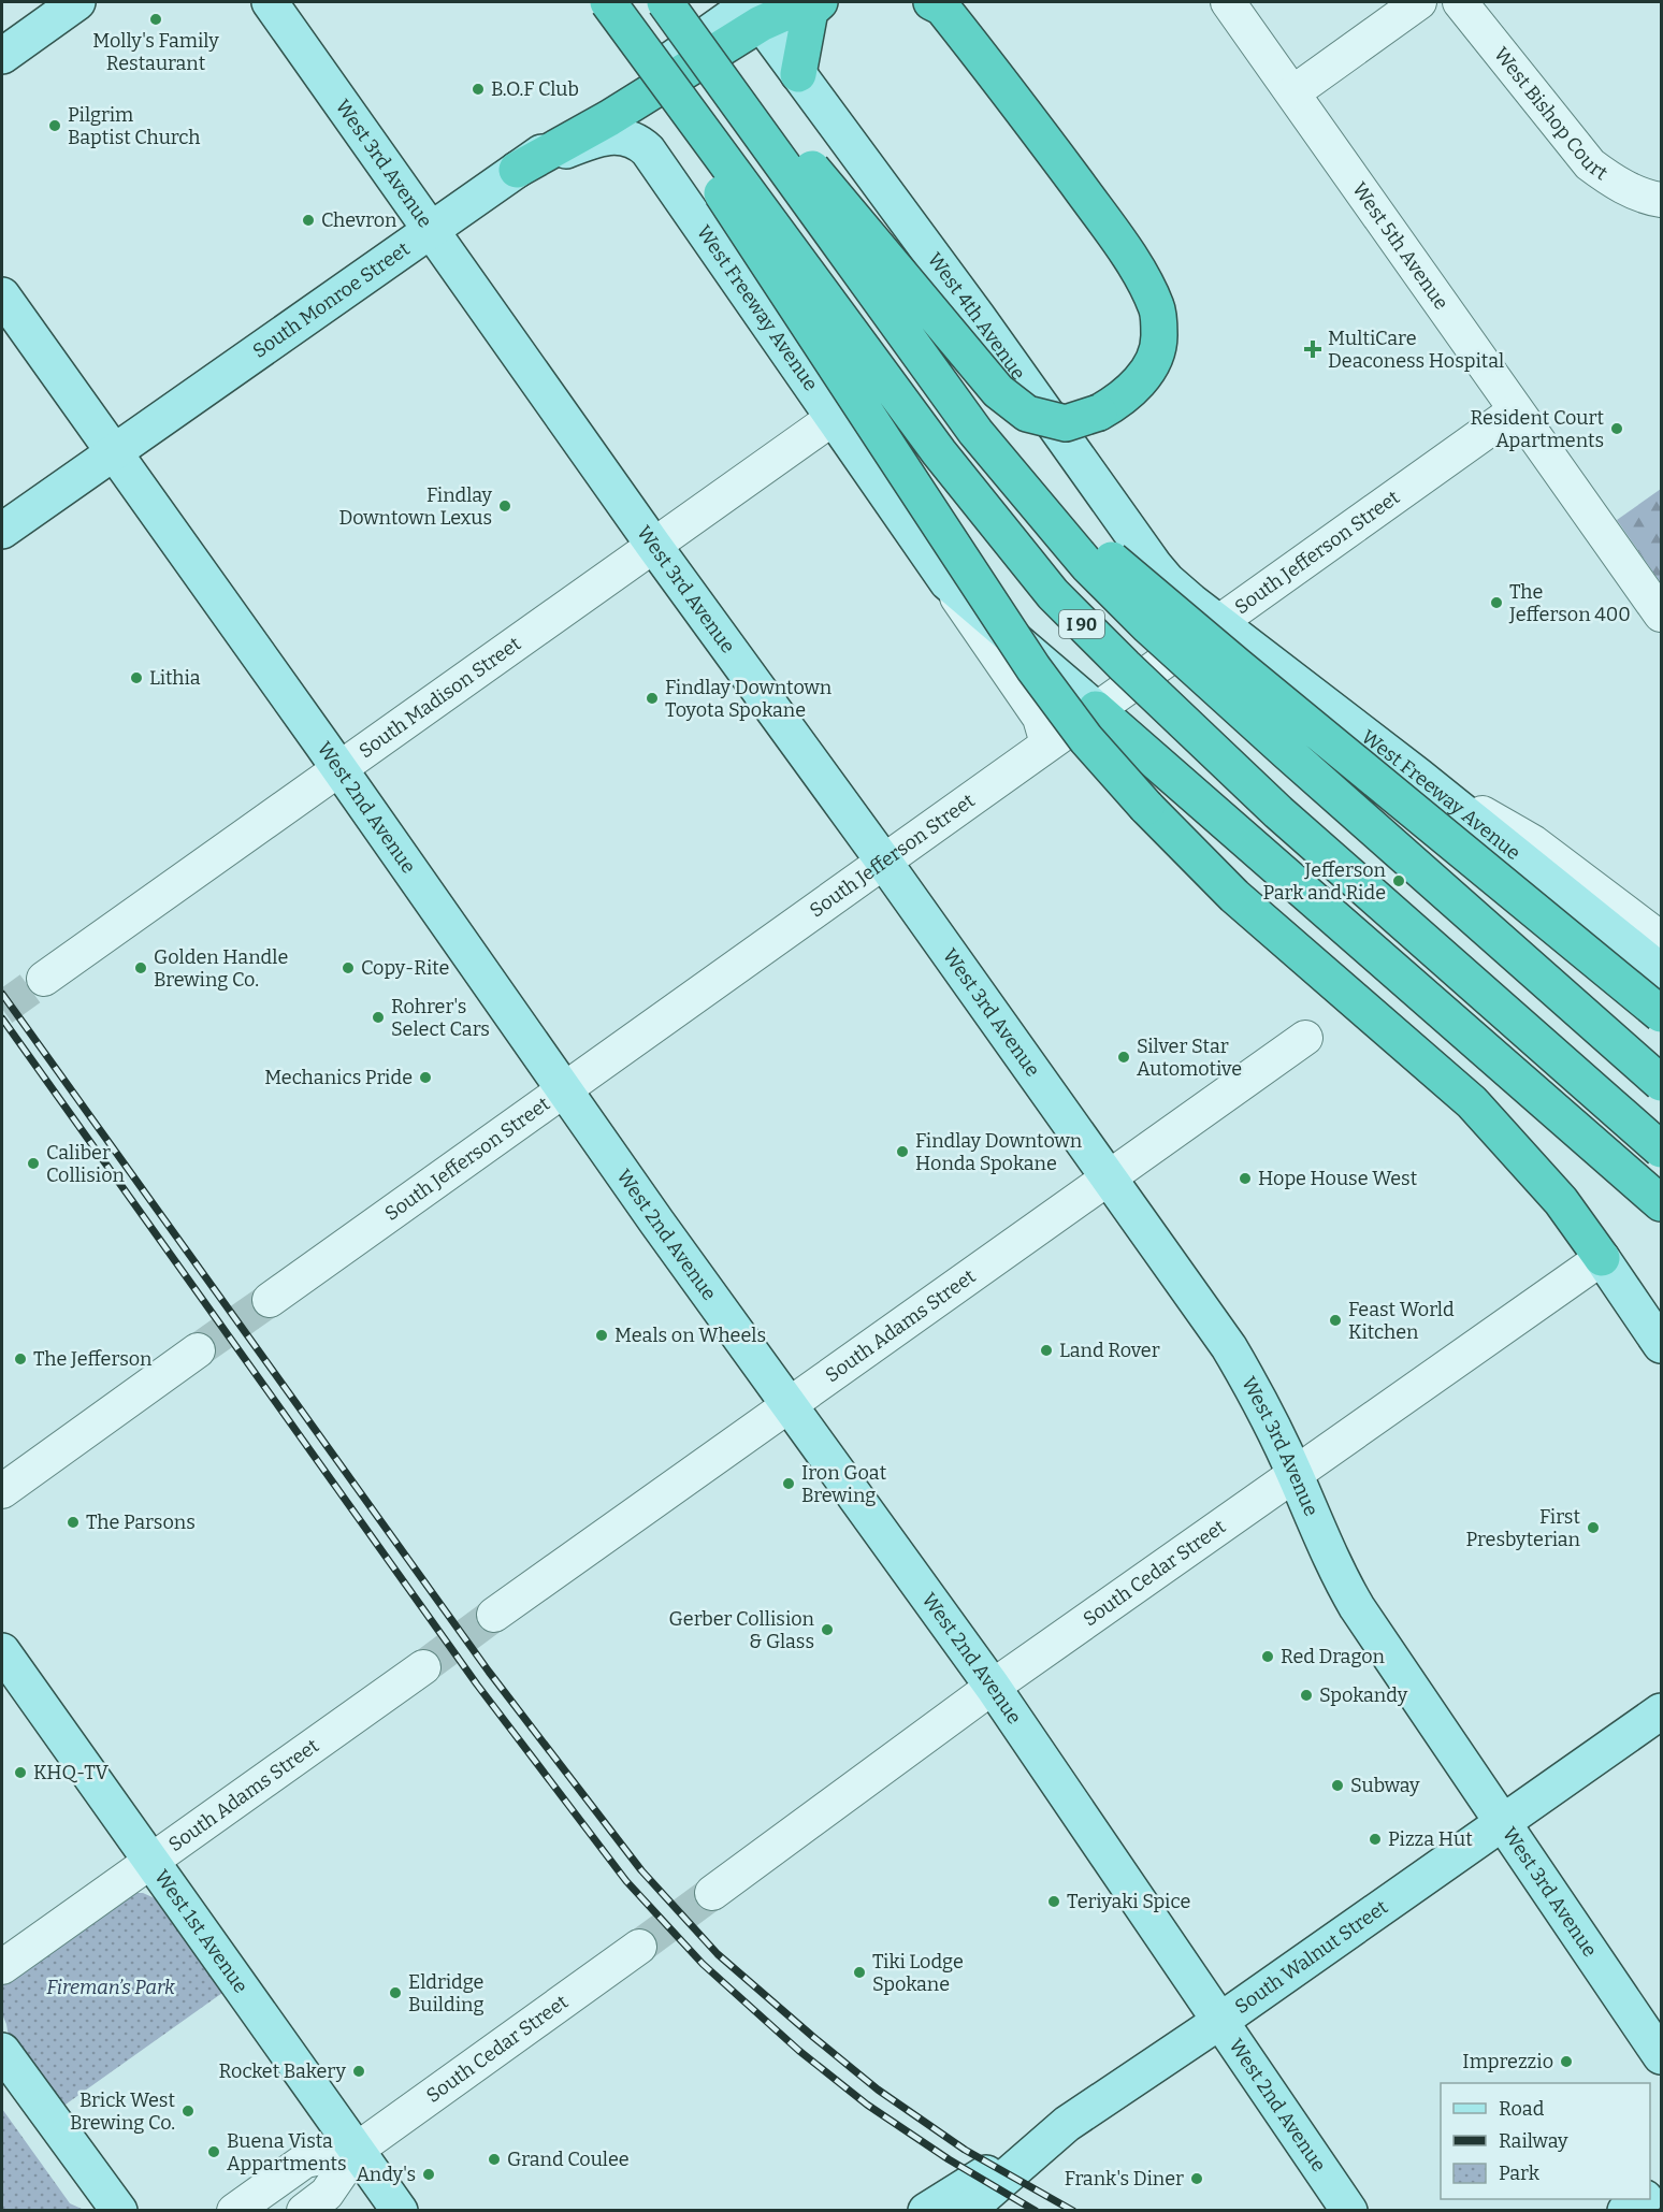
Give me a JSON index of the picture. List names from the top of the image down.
{
  "streets": {
    "highway": ["I 90"],
    "main road": [
      "West 3rd Avenue",
      "South Monroe Street",
      "West Freeway Avenue",
      "West 4th Avenue",
      "West 2nd Avenue",
      "West 1st Avenue",
      "South Walnut Street"
    ],
    "street": [
      "West Bishop Court",
      "West 5th Avenue",
      "South Jefferson Street",
      "South Madison Street",
      "South Adams Street",
      "South Cedar Street"
    ]
  },
  "crossings": [
    ["West 3rd Avenue", "South Monroe Street"],
    ["West 3rd Avenue", "South Jefferson Street"],
    ["West 3rd Avenue", "South Madison Street"],
    ["West 3rd Avenue", "South Adams Street"],
    ["West 3rd Avenue", "South Cedar Street"],
    ["West 3rd Avenue", "South Walnut Street"],
    ["West 5th Avenue", "South Jefferson Street"],
    ["South Monroe Street", "West Freeway Avenue"],
    ["South Monroe Street", "West 2nd Avenue"],
    ["West Freeway Avenue", "West 4th Avenue"],
    ["West Freeway Avenue", "South Jefferson Street"],
    ["West Freeway Avenue", "South Madison Street"],
    ["West 4th Avenue", "South Jefferson Street"],
    ["South Jefferson Street", "West 2nd Avenue"],
    ["South Madison Street", "West 2nd Avenue"],
    ["West 2nd Avenue", "South Adams Street"],
    ["West 2nd Avenue", "South Cedar Street"],
    ["West 2nd Avenue", "South Walnut Street"],
    ["South Adams Street", "West 1st Avenue"],
    ["South Cedar Street", "West 1st Avenue"]
  ],
  "parks": ["Fireman’s Park"],
  "places": {
    "other": [
      "Molly's Family Restaurant",
      "B.O.F Club",
      "Pilgrim Baptist Church",
      "Chevron",
      "Resident Court Apartments",
      "Findlay Downtown Lexus",
      "The Jefferson 400",
      "Lithia",
      "Findlay Downtown Toyota Spokane",
      "Jefferson Park and Ride",
      "Golden Handle Brewing Co.",
      "Copy-Rite",
      "Rohrer's Select Cars",
      "Silver Star Automotive",
      "Mechanics Pride",
      "Findlay Downtown Honda Spokane",
      "Caliber Collision",
      "Hope House West",
      "Feast World Kitchen",
      "Meals on Wheels",
      "Land Rover",
      "The Jefferson",
      "Iron Goat Brewing",
      "The Parsons",
      "First Presbyterian",
      "Gerber Collision & Glass",
      "Red Dragon",
      "Spokandy",
      "KHQ-TV",
      "Subway",
      "Pizza Hut",
      "Teriyaki Spice",
      "Tiki Lodge Spokane",
      "Eldridge Building",
      "Imprezzio",
      "Rocket Bakery",
      "Brick West Brewing Co.",
      "Buena Vista Appartments",
      "Grand Coulee",
      "Andy's",
      "Frank's Diner"
    ],
    "health": ["MultiCare Deaconess Hospital"]
  },
  "legend": ["Road", "Railway", "Park"]
}
